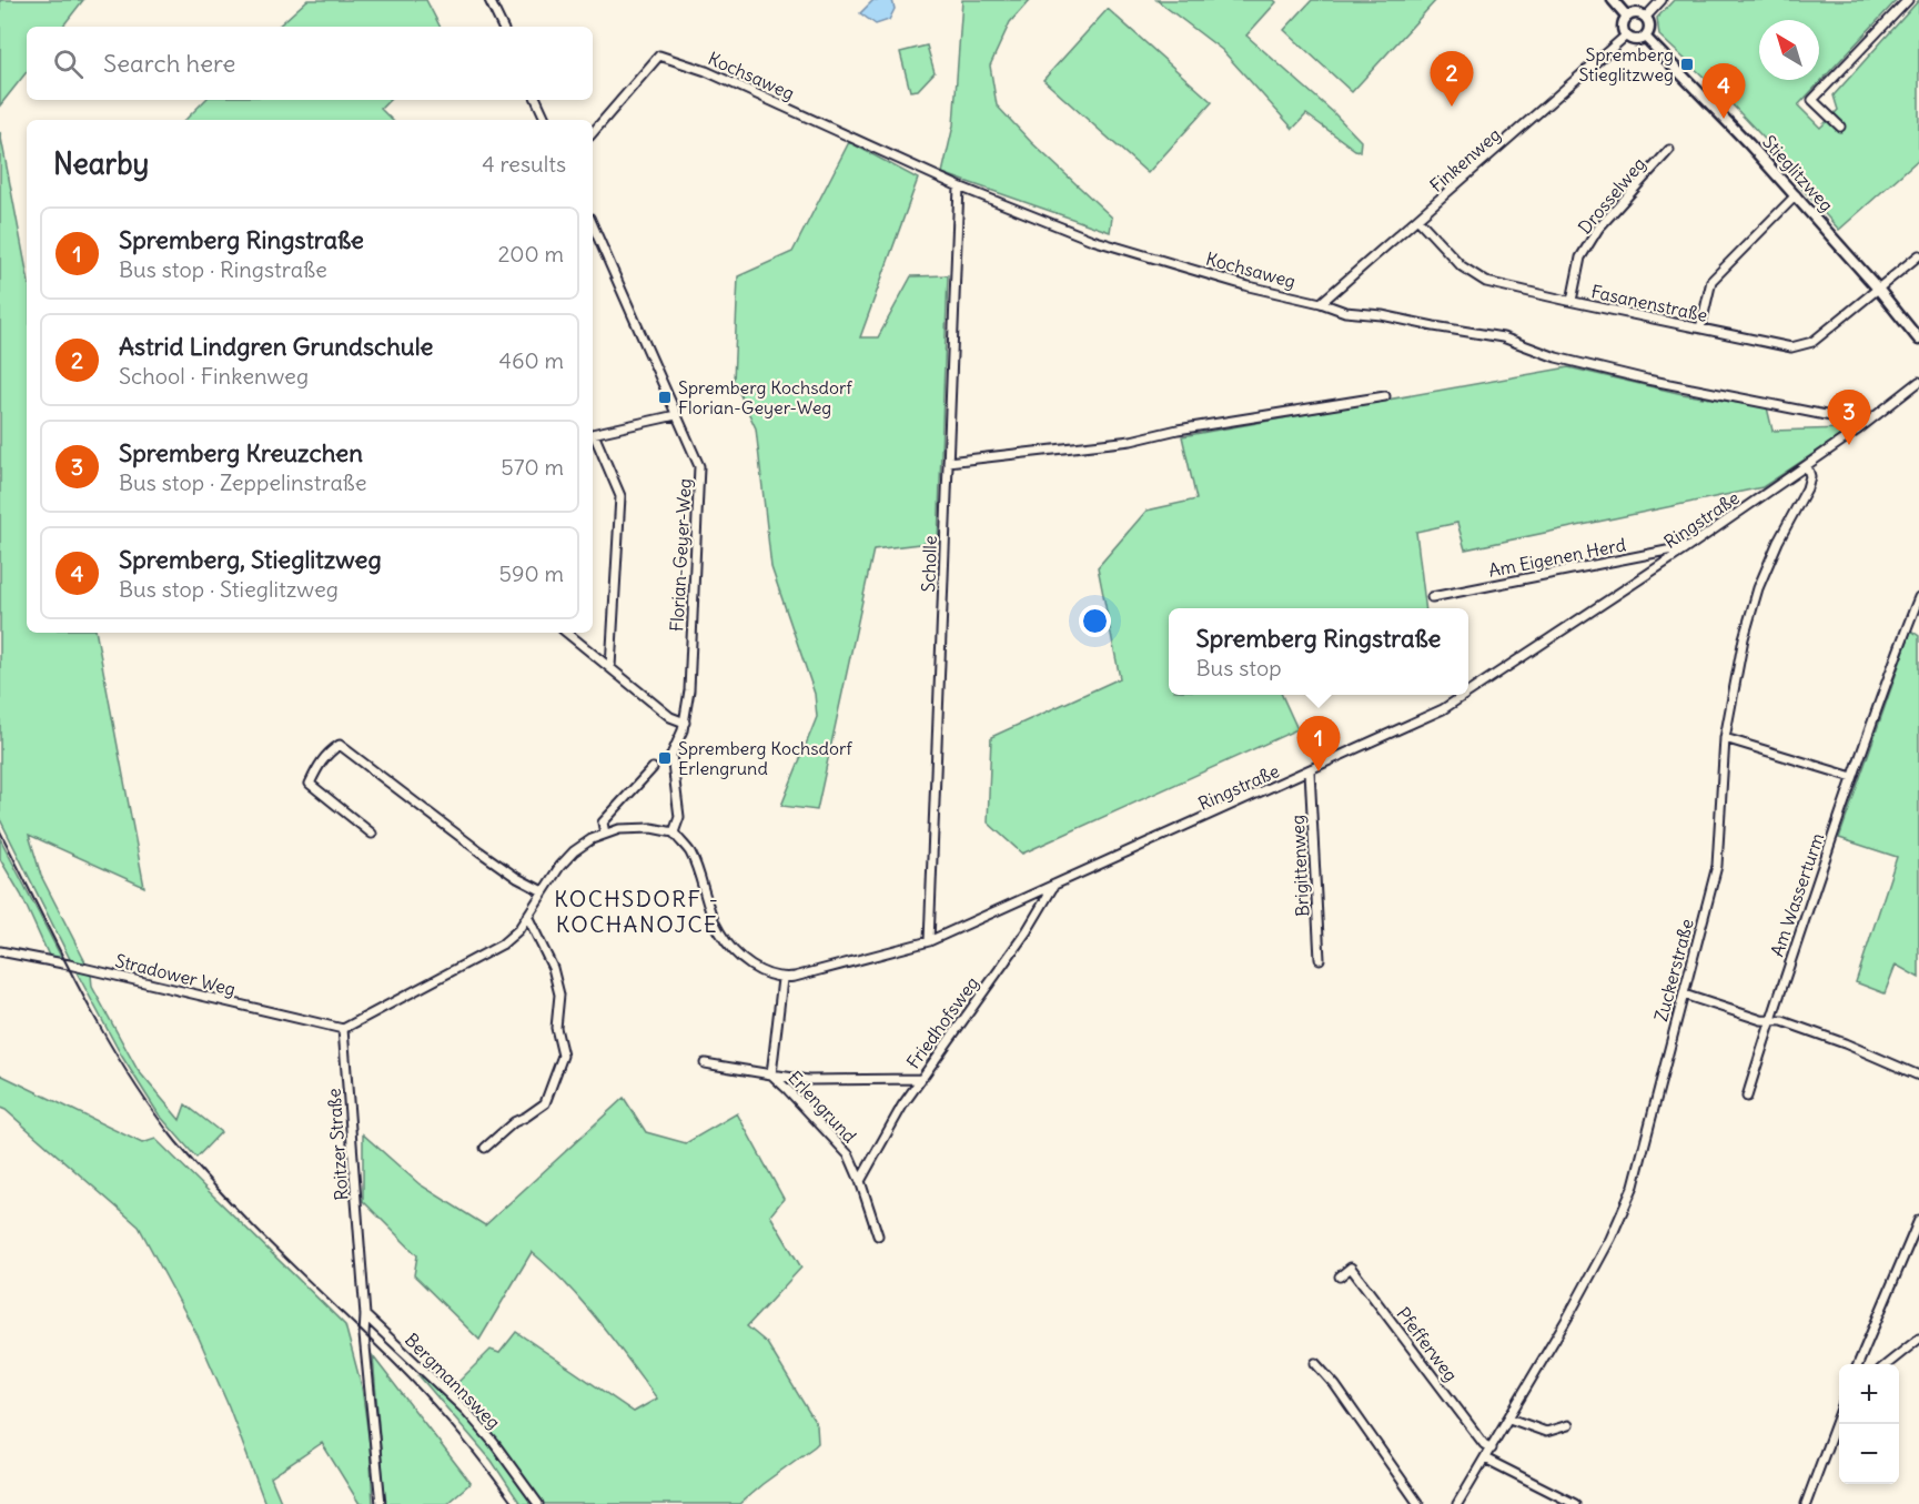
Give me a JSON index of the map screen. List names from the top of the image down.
{
  "streets": {
    "street": [
      "Kochsaweg",
      "Finkenweg",
      "Stieglitzweg",
      "Drosselweg",
      "Fasanenstraße",
      "Ringstraße",
      "Florian-Geyer-Weg",
      "Am Eigenen Herd",
      "Scholle",
      "Brigittenweg",
      "Am Wasserturm",
      "Zuckerstraße",
      "Stradower Weg",
      "Friedhofsweg",
      "Erlengrund",
      "Roitzer Straße",
      "Pfefferweg",
      "Bergmannsweg"
    ]
  },
  "crossings": [
    ["Kochsaweg", "Finkenweg"],
    ["Kochsaweg", "Ringstraße"],
    ["Kochsaweg", "Scholle"],
    ["Finkenweg", "Stieglitzweg"],
    ["Finkenweg", "Fasanenstraße"],
    ["Stieglitzweg", "Fasanenstraße"],
    ["Drosselweg", "Fasanenstraße"],
    ["Ringstraße", "Am Eigenen Herd"],
    ["Ringstraße", "Scholle"],
    ["Ringstraße", "Brigittenweg"],
    ["Ringstraße", "Zuckerstraße"],
    ["Ringstraße", "Friedhofsweg"],
    ["Ringstraße", "Erlengrund"],
    ["Zuckerstraße", "Pfefferweg"],
    ["Stradower Weg", "Roitzer Straße"],
    ["Friedhofsweg", "Erlengrund"],
    ["Roitzer Straße", "Bergmannsweg"]
  ],
  "districts": ["KOCHSDORF - KOCHANOJCE"],
  "places": {
    "transit": ["Spremberg Stieglitzweg", "Spremberg Kochsdorf Florian-Geyer-Weg", "Spremberg Kochsdorf Erlengrund"]
  },
  "north": "top left",
  "page": {
    "search": "Search here",
    "pins": [
      "2",
      "4",
      "3",
      "1"
    ],
    "heading": ["Nearby", "4 results"],
    "list": [
      {
        "mark": "1",
        "name": "Spremberg Ringstraße",
        "note": "Bus stop · Ringstraße",
        "value": "200 m"
      },
      {
        "mark": "2",
        "name": "Astrid Lindgren Grundschule",
        "note": "School · Finkenweg",
        "value": "460 m"
      },
      {
        "mark": "3",
        "name": "Spremberg Kreuzchen",
        "note": "Bus stop · Zeppelinstraße",
        "value": "570 m"
      },
      {
        "mark": "4",
        "name": "Spremberg, Stieglitzweg",
        "note": "Bus stop · Stieglitzweg",
        "value": "590 m"
      }
    ],
    "popup": ["Spremberg Ringstraße", "Bus stop"],
    "map_buttons": ["+", "−"]
  }
}
